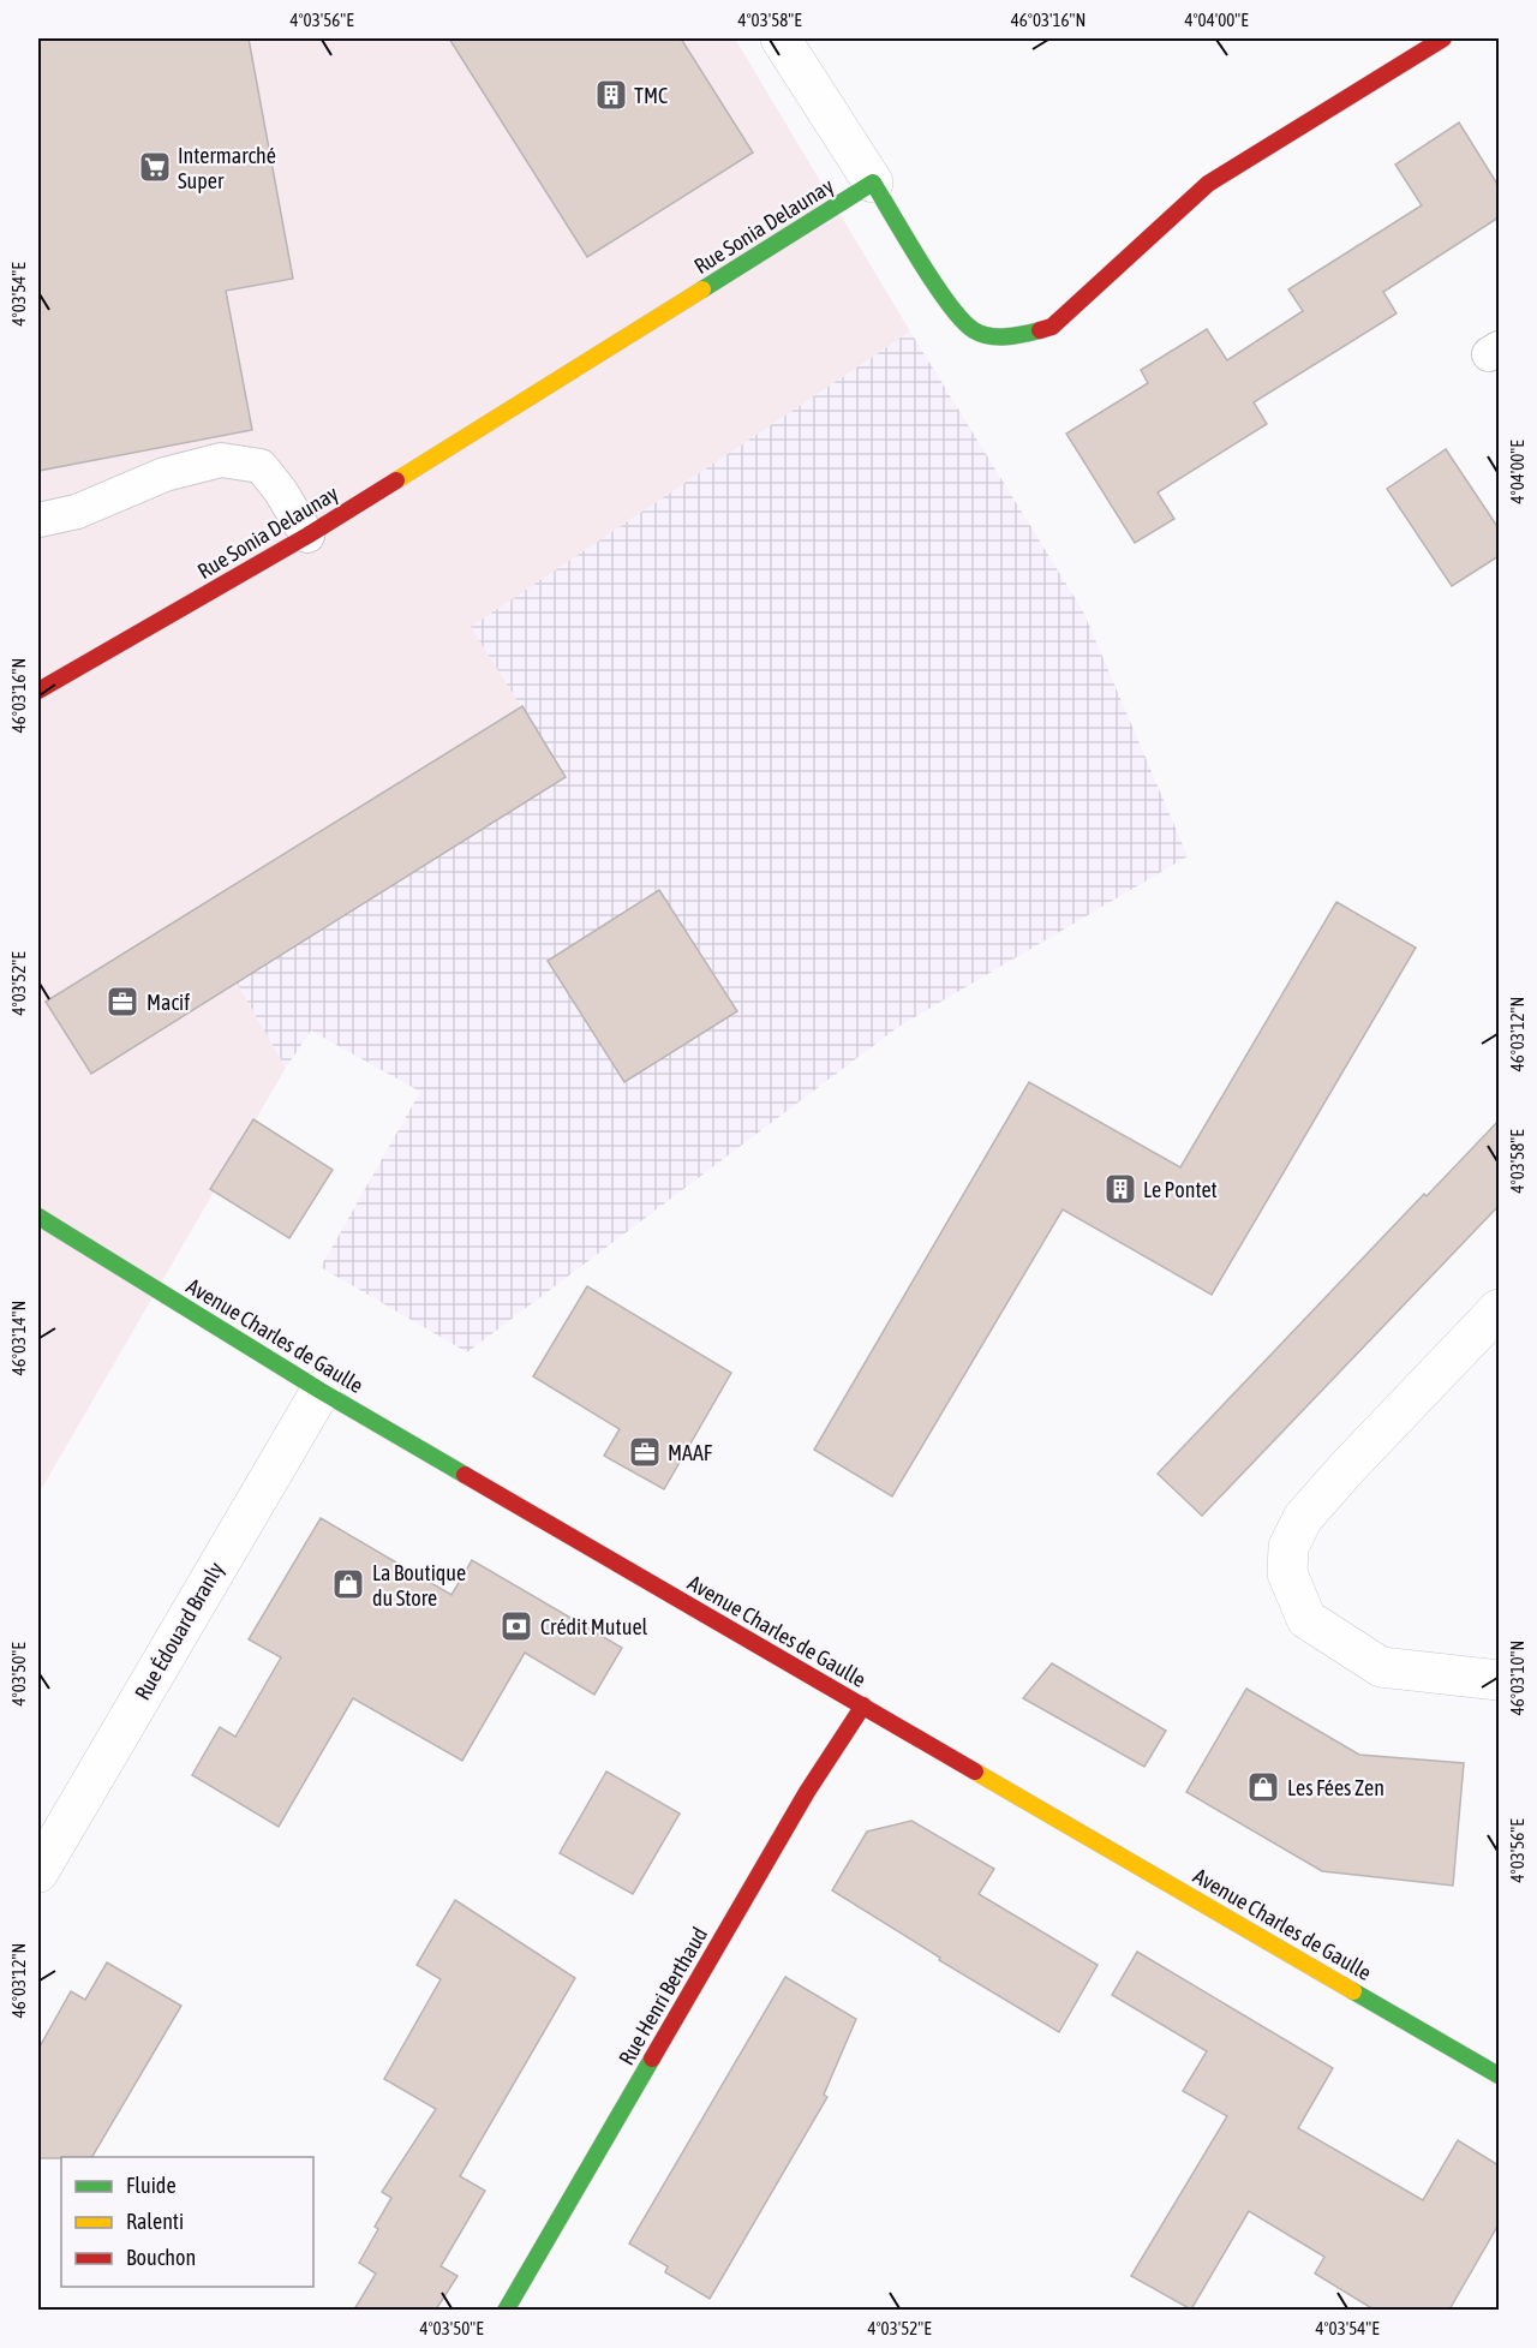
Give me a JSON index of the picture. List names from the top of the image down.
{
  "streets": {
    "street": [
      "Rue Sonia Delaunay",
      "Avenue Charles de Gaulle",
      "Rue Édouard Branly",
      "Rue Henri Berthaud"
    ]
  },
  "crossings": [
    ["Avenue Charles de Gaulle", "Rue Édouard Branly"],
    ["Avenue Charles de Gaulle", "Rue Henri Berthaud"]
  ],
  "places": {
    "building": ["TMC", "Le Pontet"],
    "supermarket": ["Intermarché Super"],
    "office": ["Macif", "MAAF"],
    "shop": ["La Boutique du Store", "Les Fées Zen"],
    "bank": ["Crédit Mutuel"]
  },
  "legend": ["Fluide", "Ralenti", "Bouchon"],
  "coordinates": [
    "4°03'56\"E",
    "4°03'58\"E",
    "46°03'16\"N",
    "4°04'00\"E",
    "4°03'54\"E",
    "4°03'52\"E",
    "46°03'12\"N",
    "46°03'14\"N",
    "4°03'50\"E",
    "46°03'10\"N"
  ]
}
